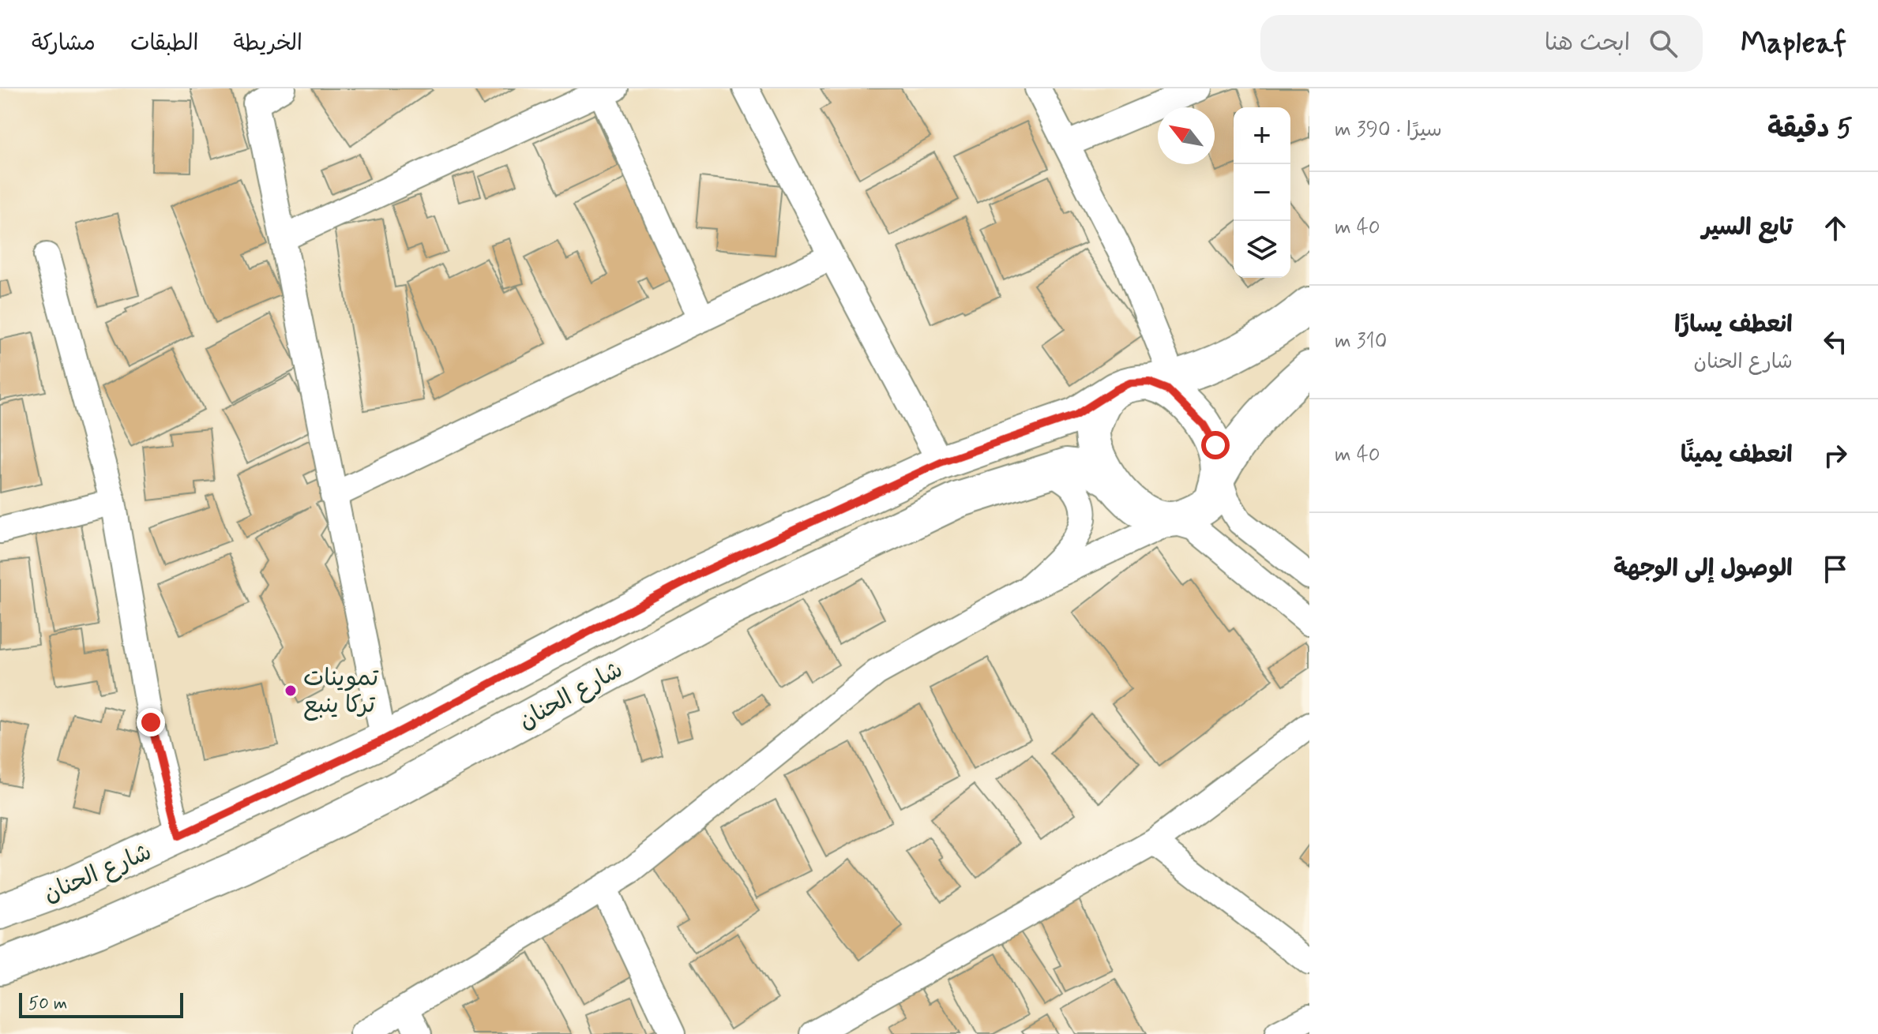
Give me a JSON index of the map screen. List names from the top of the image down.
{
  "streets": {
    "main road": ["شارع الحنان"]
  },
  "places": ["تموينات تركا ينبع"],
  "scale_bar": "50 m",
  "north": "top left",
  "page": {
    "header": "Mapleaf",
    "search": "ابحث هنا",
    "nav": ["الخريطة", "الطبقات", "مشاركة"],
    "heading": ["5 دقيقة", "سيرًا · 390 m"],
    "map_buttons": ["+", "−"],
    "list": [
      ["تابع السير", "40 m"],
      ["انعطف يسارًا", "شارع الحنان", "310 m"],
      ["انعطف يمينًا", "40 m"],
      "الوصول إلى الوجهة"
    ],
    "scale": "50 m"
  }
}
